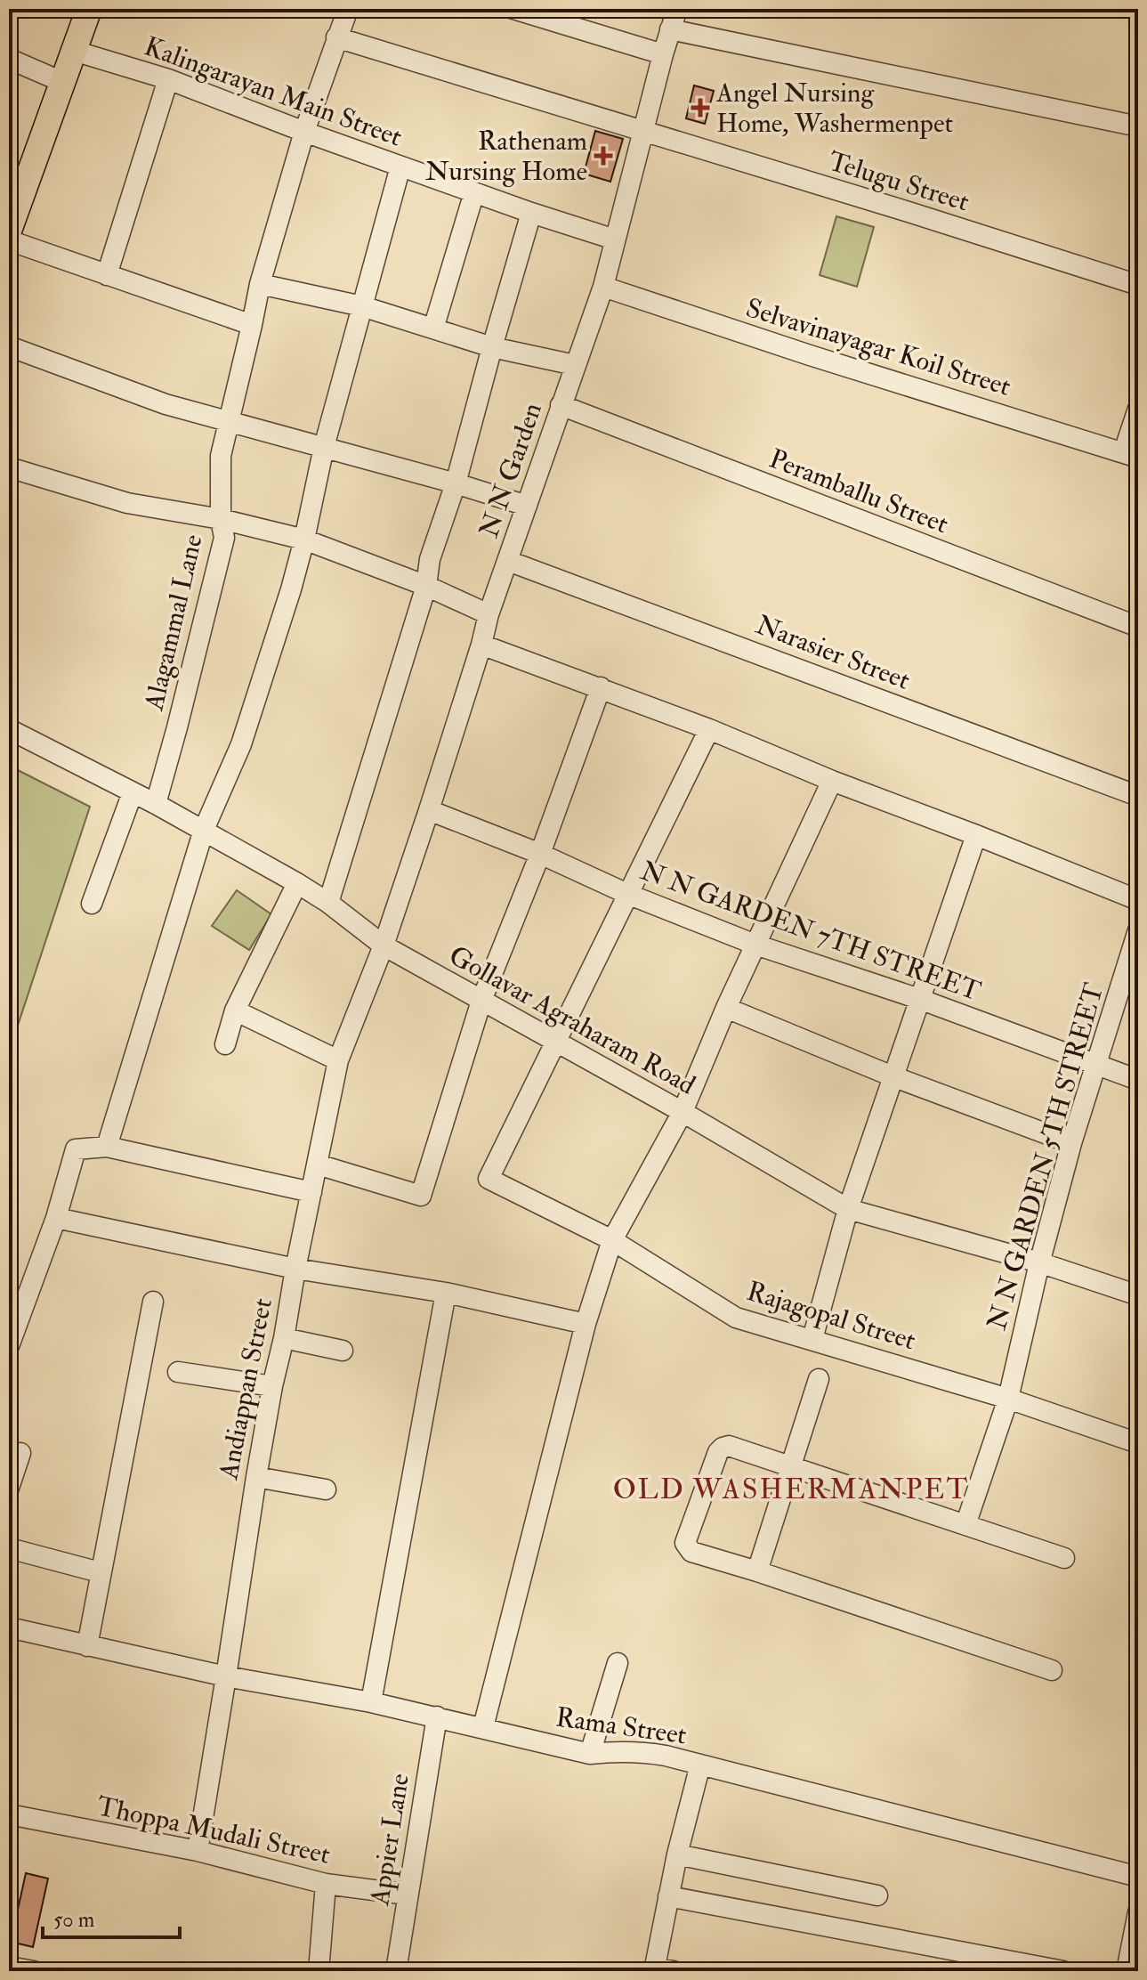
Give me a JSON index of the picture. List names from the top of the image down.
{
  "streets": {
    "street": [
      "Kalingarayan Main Street",
      "Telugu Street",
      "Selvavinayagar Koil Street",
      "N N Garden",
      "Peramballu Street",
      "Alagammal Lane",
      "Narasier Street",
      "N N GARDEN 7TH STREET",
      "Gollavar Agraharam Road",
      "N N GARDEN 5TH STREET",
      "Rajagopal Street",
      "Andiappan Street",
      "Rama Street",
      "Thoppa Mudali Street",
      "Appier Lane"
    ]
  },
  "crossings": [
    ["Kalingarayan Main Street", "N N Garden"],
    ["Kalingarayan Main Street", "Alagammal Lane"],
    ["Telugu Street", "N N Garden"],
    ["Telugu Street", "Alagammal Lane"],
    ["Selvavinayagar Koil Street", "N N Garden"],
    ["N N Garden", "Peramballu Street"],
    ["N N Garden", "Narasier Street"],
    ["N N Garden", "N N GARDEN 7TH STREET"],
    ["N N Garden", "Gollavar Agraharam Road"],
    ["N N Garden", "Andiappan Street"],
    ["Alagammal Lane", "Gollavar Agraharam Road"],
    ["N N GARDEN 7TH STREET", "N N GARDEN 5TH STREET"],
    ["Gollavar Agraharam Road", "N N GARDEN 5TH STREET"],
    ["Gollavar Agraharam Road", "Rajagopal Street"],
    ["Gollavar Agraharam Road", "Andiappan Street"],
    ["N N GARDEN 5TH STREET", "Rajagopal Street"],
    ["Andiappan Street", "Rama Street"],
    ["Andiappan Street", "Thoppa Mudali Street"],
    ["Rama Street", "Appier Lane"],
    ["Thoppa Mudali Street", "Appier Lane"]
  ],
  "districts": ["OLD WASHERMANPET"],
  "places": {
    "health": ["Angel Nursing Home, Washermenpet", "Rathenam Nursing Home"]
  },
  "scale_bar": "50 m"
}
